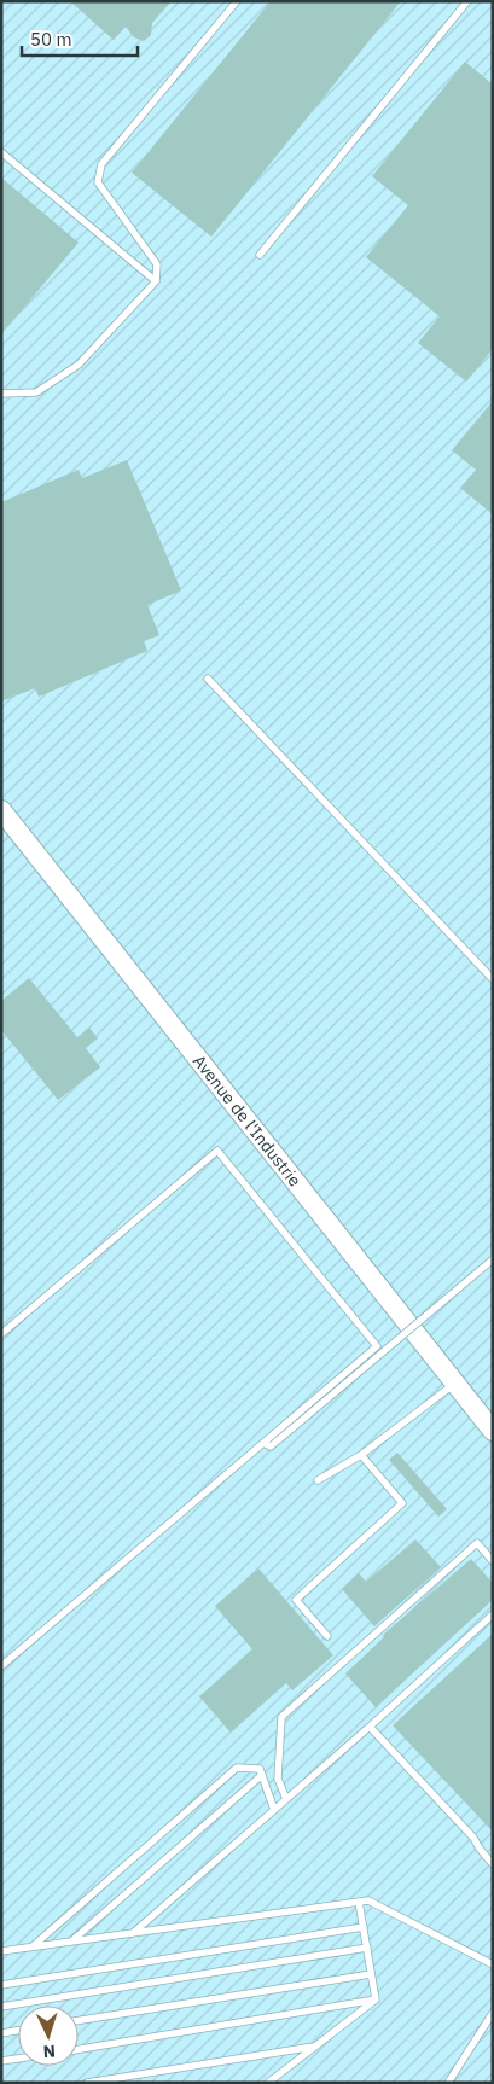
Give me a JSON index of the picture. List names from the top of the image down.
{
  "streets": {
    "street": ["Avenue de l'Industrie"]
  },
  "scale_bar": "50 m",
  "north": "bottom"
}
